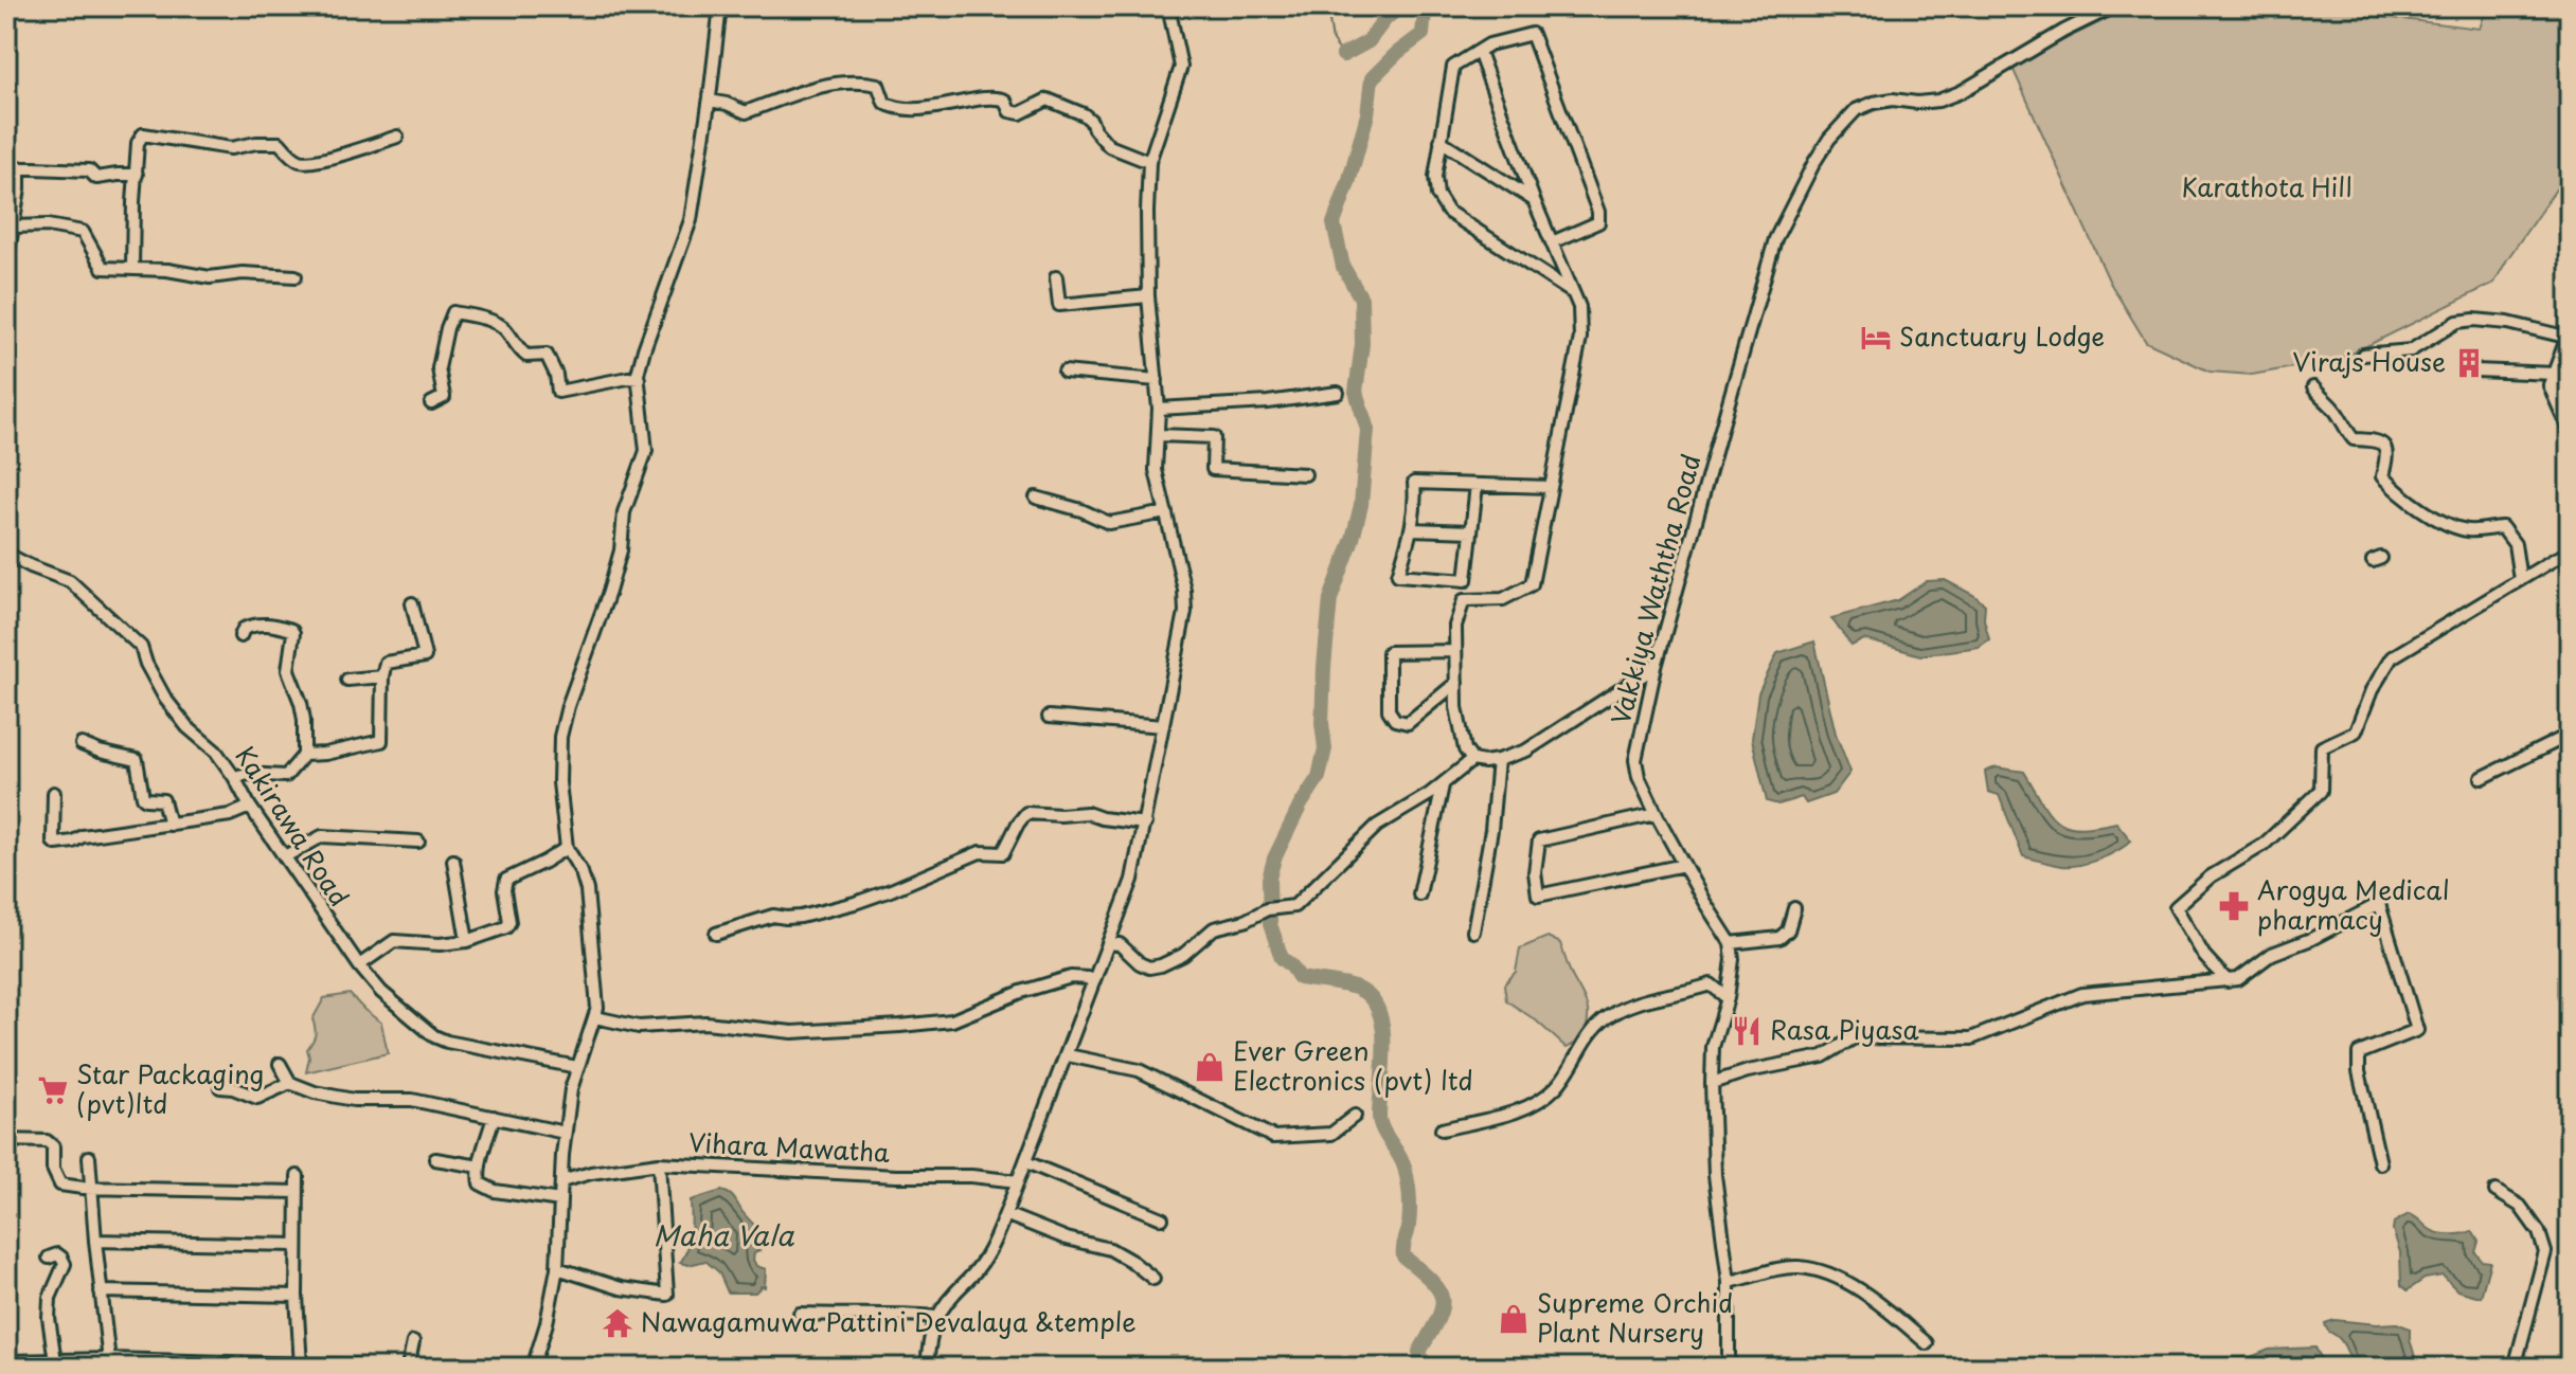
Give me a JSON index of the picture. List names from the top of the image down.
{
  "streets": {
    "street": ["Vakkiya Waththa Road", "Kakirawa Road", "Vihara Mawatha"]
  },
  "water": ["Maha Vala"],
  "parks": ["Karathota Hill"],
  "places": {
    "hotel": ["Sanctuary Lodge"],
    "building": ["Virajs House"],
    "pharmacy": ["Arogya Medical pharmacy"],
    "restaurant": ["Rasa Piyasa"],
    "shop": ["Ever Green Electronics (pvt) ltd", "Supreme Orchid Plant Nursery"],
    "supermarket": ["Star Packaging (pvt)ltd"],
    "temple": ["Nawagamuwa Pattini Devalaya &temple"]
  }
}
